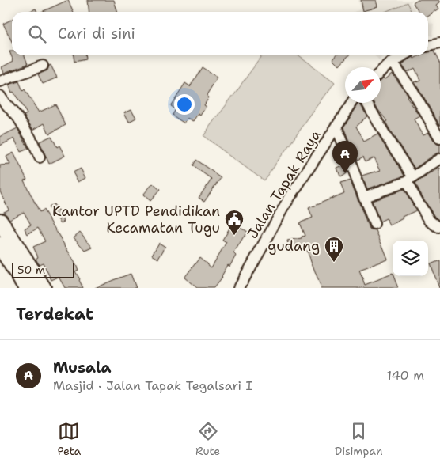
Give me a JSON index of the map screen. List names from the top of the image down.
{
  "streets": {
    "street": ["Jalan Tapak Raya"]
  },
  "places": {
    "public building": ["Kantor UPTD Pendidikan Kecamatan Tugu"],
    "building": ["gudang"]
  },
  "scale_bar": "50 m",
  "north": "top right",
  "page": {
    "search": "Cari di sini",
    "pins": "A",
    "scale": "50 m",
    "heading": "Terdekat",
    "list": [
      {
        "mark": "A",
        "name": "Musala",
        "note": "Masjid · Jalan Tapak Tegalsari I",
        "value": "140 m"
      }
    ],
    "nav": ["Peta", "Rute", "Disimpan"]
  }
}
